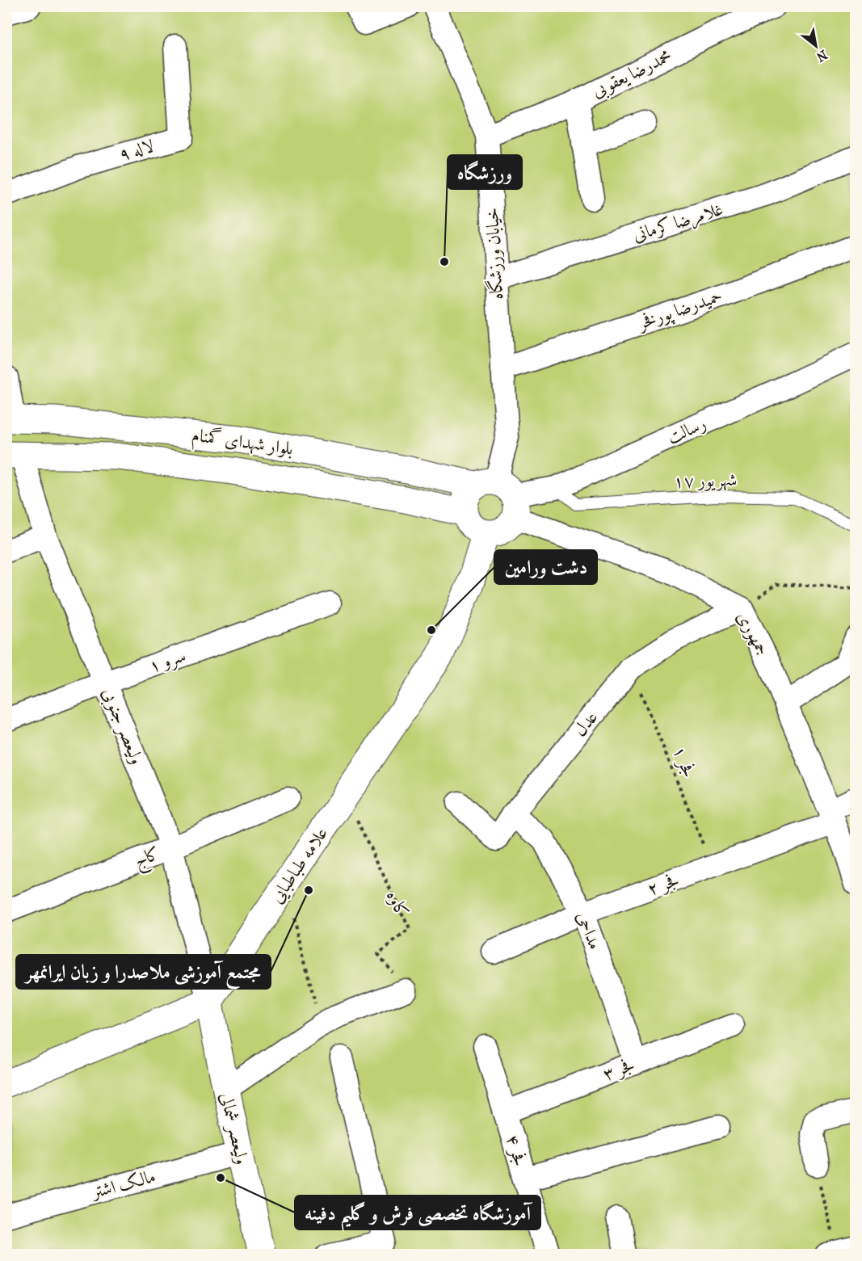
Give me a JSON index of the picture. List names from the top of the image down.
{
  "streets": {
    "street": [
      "محمدرضا یعقوبی",
      "لاله ۹",
      "غلامرضا کرمانی",
      "خیابان ورزشگاه",
      "حمیدرضا پورفخر",
      "رسالت",
      "بلوار شهدای گمنام",
      "جمهوری",
      "سرو ۱",
      "عدل",
      "ولیعصر جنوبی",
      "کاج",
      "علامه طباطبایی",
      "فجر ۲",
      "مداحی",
      "فجر ۳",
      "ولیعصر شمالی",
      "فجر ۴",
      "مالک اشتر"
    ],
    "lane": ["۱۷ شهریور"],
    "path": ["فجر ۱", "کاوه"]
  },
  "crossings": [
    ["محمدرضا یعقوبی", "خیابان ورزشگاه"],
    ["غلامرضا کرمانی", "خیابان ورزشگاه"],
    ["خیابان ورزشگاه", "حمیدرضا پورفخر"],
    ["خیابان ورزشگاه", "رسالت"],
    ["خیابان ورزشگاه", "بلوار شهدای گمنام"],
    ["خیابان ورزشگاه", "جمهوری"],
    ["خیابان ورزشگاه", "علامه طباطبایی"],
    ["رسالت", "بلوار شهدای گمنام"],
    ["رسالت", "۱۷ شهریور"],
    ["رسالت", "جمهوری"],
    ["رسالت", "علامه طباطبایی"],
    ["بلوار شهدای گمنام", "جمهوری"],
    ["بلوار شهدای گمنام", "ولیعصر جنوبی"],
    ["بلوار شهدای گمنام", "علامه طباطبایی"],
    ["جمهوری", "عدل"],
    ["جمهوری", "علامه طباطبایی"],
    ["جمهوری", "فجر ۲"],
    ["سرو ۱", "ولیعصر جنوبی"],
    ["عدل", "فجر ۱"],
    ["عدل", "مداحی"],
    ["ولیعصر جنوبی", "کاج"],
    ["ولیعصر جنوبی", "علامه طباطبایی"],
    ["ولیعصر جنوبی", "ولیعصر شمالی"],
    ["فجر ۱", "فجر ۲"],
    ["علامه طباطبایی", "کاوه"],
    ["علامه طباطبایی", "ولیعصر شمالی"],
    ["فجر ۲", "مداحی"],
    ["مداحی", "فجر ۳"],
    ["فجر ۳", "فجر ۴"],
    ["ولیعصر شمالی", "مالک اشتر"]
  ],
  "places": [
    "ورزشگاه",
    "دشت ورامین",
    "مجتمع آموزشی ملاصدرا و زبان ایرانمهر",
    "آموزشگاه تخصصی فرش و گلیم دفینه"
  ],
  "north": "bottom right"
}
